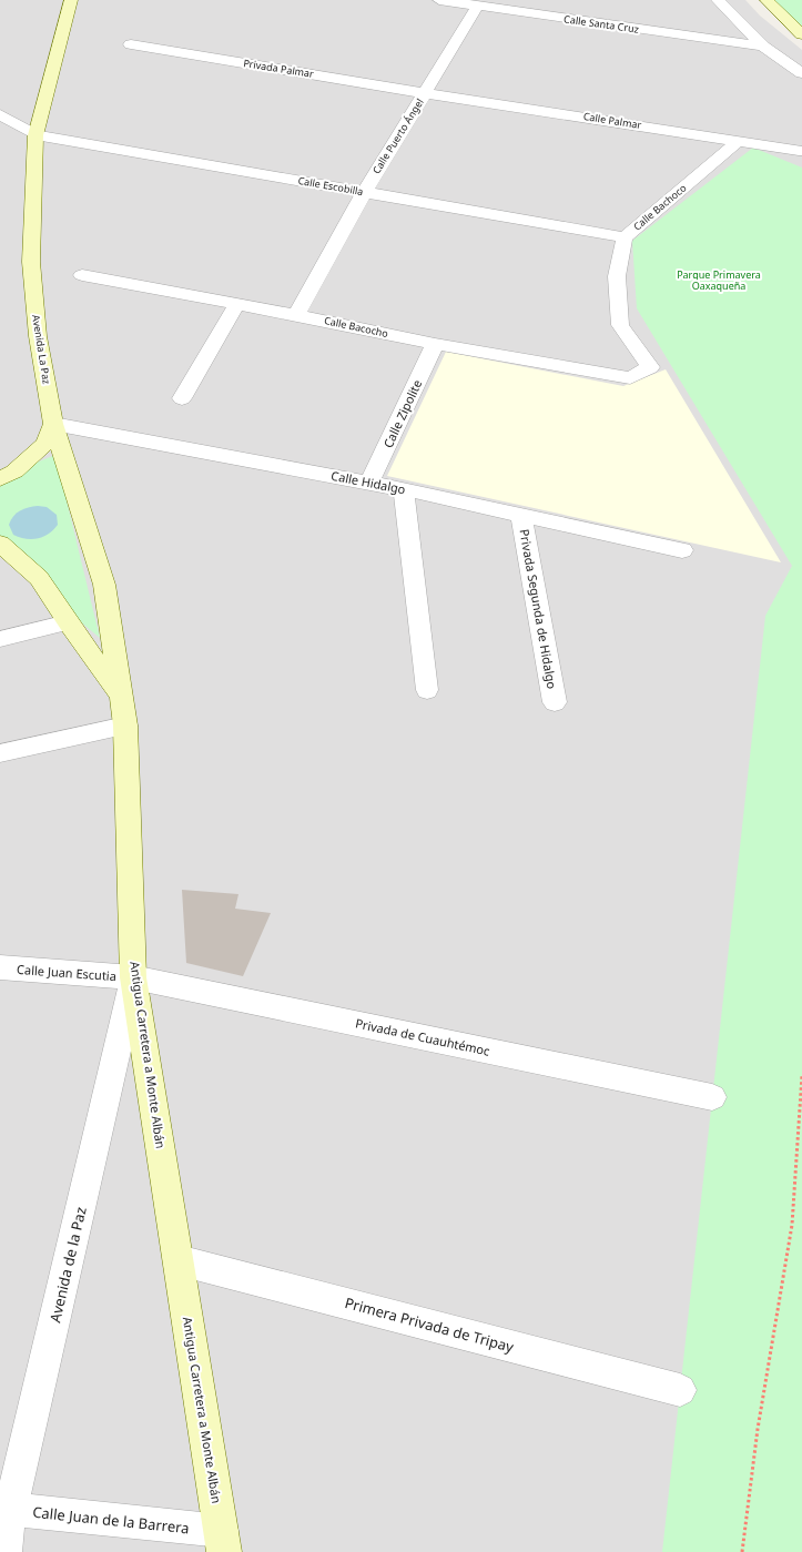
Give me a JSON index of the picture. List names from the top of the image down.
{
  "streets": {
    "main road": ["Avenida La Paz", "Antigua Carretera a Monte Albán"],
    "street": [
      "Calle Santa Cruz",
      "Privada Palmar",
      "Calle Palmar",
      "Calle Puerto Ángel",
      "Calle Escobilla",
      "Calle Bachoco",
      "Calle Bacocho",
      "Calle Zipolite",
      "Calle Hidalgo",
      "Privada Segunda de Hidalgo",
      "Calle Juan Escutia",
      "Privada de Cuauhtémoc",
      "Avenida de la Paz",
      "Primera Privada de Tripay",
      "Calle Juan de la Barrera"
    ]
  },
  "crossings": [
    ["Calle Santa Cruz", "Calle Puerto Ángel"],
    ["Privada Palmar", "Calle Palmar"],
    ["Privada Palmar", "Calle Puerto Ángel"],
    ["Calle Palmar", "Calle Puerto Ángel"],
    ["Calle Palmar", "Calle Bachoco"],
    ["Calle Puerto Ángel", "Calle Escobilla"],
    ["Calle Puerto Ángel", "Calle Bacocho"],
    ["Calle Escobilla", "Calle Bachoco"],
    ["Calle Escobilla", "Avenida La Paz"],
    ["Calle Bachoco", "Calle Bacocho"],
    ["Calle Bacocho", "Calle Zipolite"],
    ["Avenida La Paz", "Calle Hidalgo"],
    ["Avenida La Paz", "Antigua Carretera a Monte Albán"],
    ["Calle Zipolite", "Calle Hidalgo"],
    ["Calle Hidalgo", "Privada Segunda de Hidalgo"],
    ["Calle Juan Escutia", "Privada de Cuauhtémoc"],
    ["Calle Juan Escutia", "Antigua Carretera a Monte Albán"],
    ["Calle Juan Escutia", "Avenida de la Paz"],
    ["Privada de Cuauhtémoc", "Antigua Carretera a Monte Albán"],
    ["Privada de Cuauhtémoc", "Avenida de la Paz"],
    ["Antigua Carretera a Monte Albán", "Avenida de la Paz"],
    ["Antigua Carretera a Monte Albán", "Primera Privada de Tripay"],
    ["Antigua Carretera a Monte Albán", "Calle Juan de la Barrera"],
    ["Avenida de la Paz", "Calle Juan de la Barrera"]
  ],
  "parks": ["Parque Primavera Oaxaqueña"]
}
